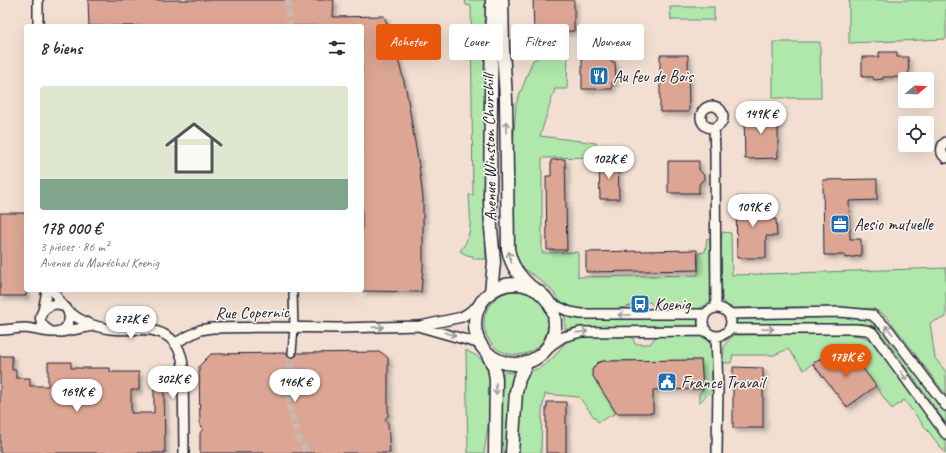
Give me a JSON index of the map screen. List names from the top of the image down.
{
  "streets": {
    "main road": ["Avenue Winston Churchill"],
    "street": ["Rue Copernic"]
  },
  "one_way": ["Rue Copernic"],
  "places": {
    "restaurant": ["Au feu de Bois"],
    "office": ["Aesio mutuelle"],
    "bus stop": ["Koenig"],
    "public building": ["France Travail"]
  },
  "north": "right",
  "page": {
    "chip": [
      "Acheter",
      "Louer",
      "Filtres",
      "Nouveau"
    ],
    "heading": "8 biens",
    "list": [
      {
        "name": "178 000 €",
        "note": "3 pièces · 86 m² · Avenue du Maréchal Koenig"
      }
    ],
    "price": [
      "149K €",
      "102K €",
      "109K €",
      "272K €",
      "178K €",
      "302K €",
      "146K €",
      "169K €"
    ]
  }
}
